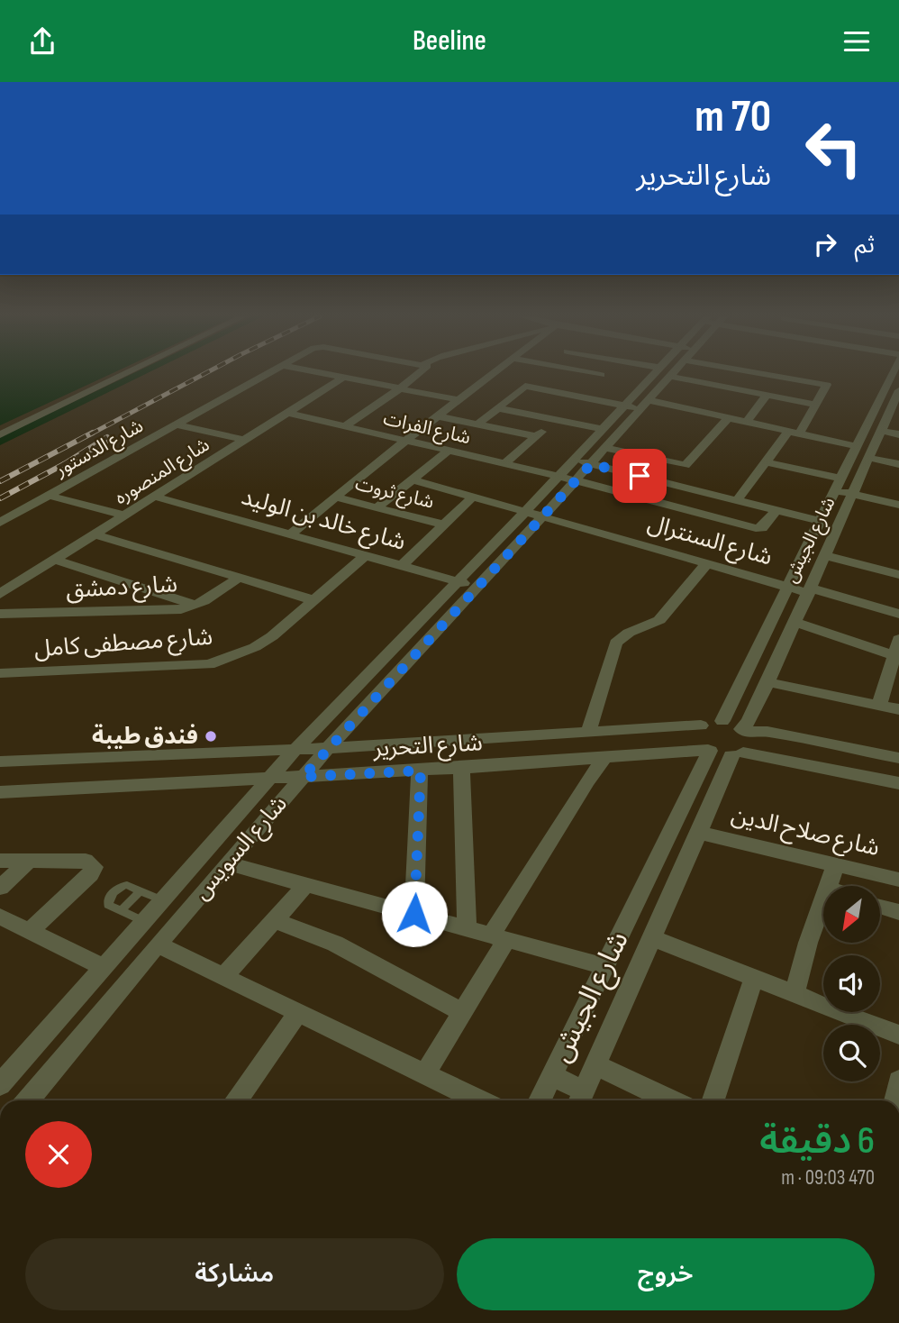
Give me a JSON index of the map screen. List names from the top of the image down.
{
  "streets": {
    "street": [
      "شارع الفرات",
      "شارع الدستور",
      "شارع المنصوره",
      "شارع ثروت",
      "شارع خالد بن الوليد",
      "شارع الجيش",
      "شارع السنترال",
      "شارع دمشق",
      "شارع مصطفى كامل",
      "شارع التحرير",
      "شارع صلاح الدين",
      "شارع السويس"
    ]
  },
  "crossings": [
    ["شارع الفرات", "شارع المنصوره"],
    ["شارع الفرات", "شارع السويس"],
    ["شارع المنصوره", "شارع خالد بن الوليد"],
    ["شارع خالد بن الوليد", "شارع مصطفى كامل"],
    ["شارع خالد بن الوليد", "شارع السويس"],
    ["شارع الجيش", "شارع السنترال"],
    ["شارع الجيش", "شارع التحرير"],
    ["شارع الجيش", "شارع صلاح الدين"],
    ["شارع السنترال", "شارع السويس"],
    ["شارع التحرير", "شارع السويس"]
  ],
  "places": ["فندق طيبة"],
  "north": "bottom left",
  "page": {
    "header": "Beeline",
    "turn": ["70 m", "شارع التحرير"],
    "then": "ثم",
    "heading": ["6 دقيقة", "470 m · 09:03"],
    "buttons": ["خروج", "مشاركة"]
  }
}
